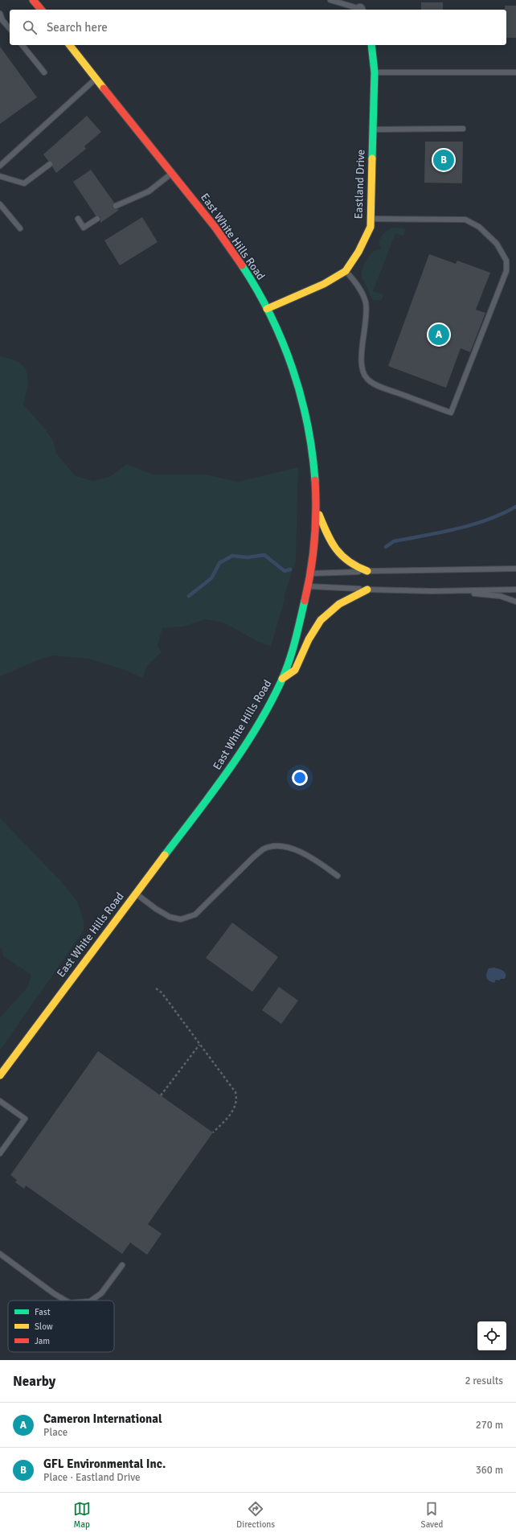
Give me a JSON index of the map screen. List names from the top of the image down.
{
  "streets": {
    "main road": ["Eastland Drive", "East White Hills Road"]
  },
  "crossings": [
    ["Eastland Drive", "East White Hills Road"]
  ],
  "legend": ["Fast", "Slow", "Jam"],
  "page": {
    "search": "Search here",
    "pins": ["B", "A"],
    "heading": ["Nearby", "2 results"],
    "list": [
      {
        "mark": "A",
        "name": "Cameron International",
        "note": "Place",
        "value": "270 m"
      },
      {
        "mark": "B",
        "name": "GFL Environmental Inc.",
        "note": "Place · Eastland Drive",
        "value": "360 m"
      }
    ],
    "nav": ["Map", "Directions", "Saved"]
  }
}
